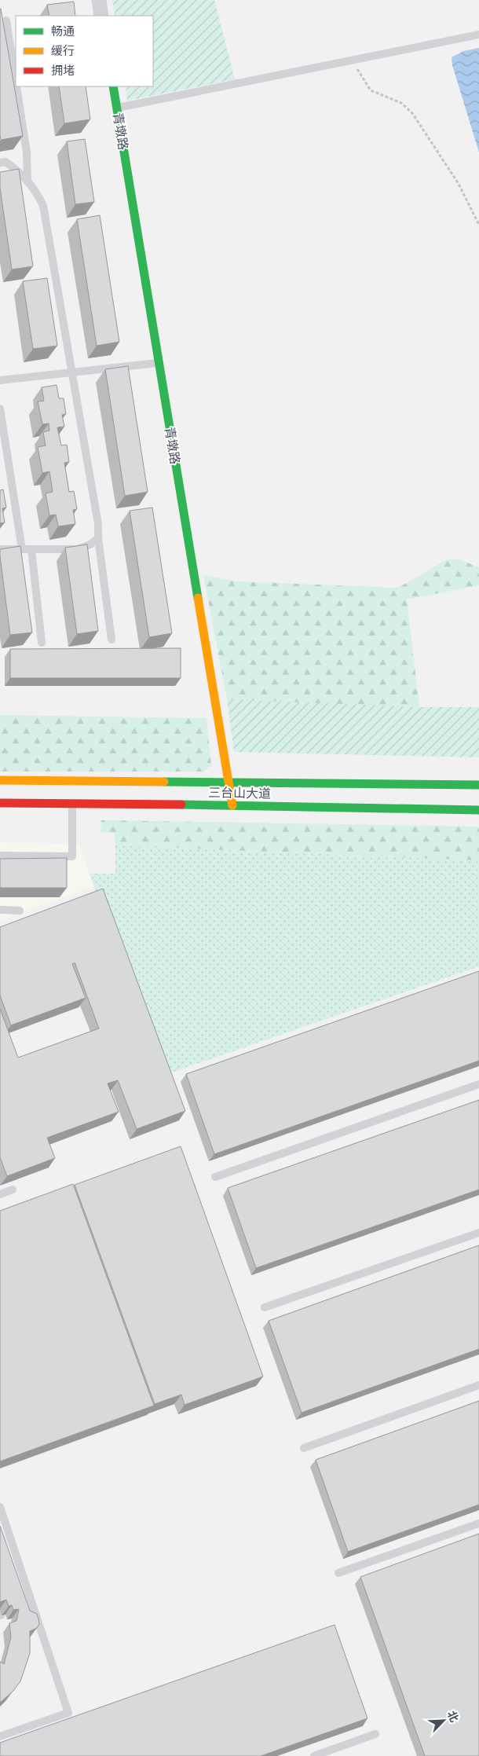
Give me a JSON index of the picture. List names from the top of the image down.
{
  "streets": {
    "main road": ["青墩路", "三台山大道"]
  },
  "crossings": [
    ["青墩路", "三台山大道"]
  ],
  "legend": ["畅通", "缓行", "拥堵"],
  "north": "top right"
}
